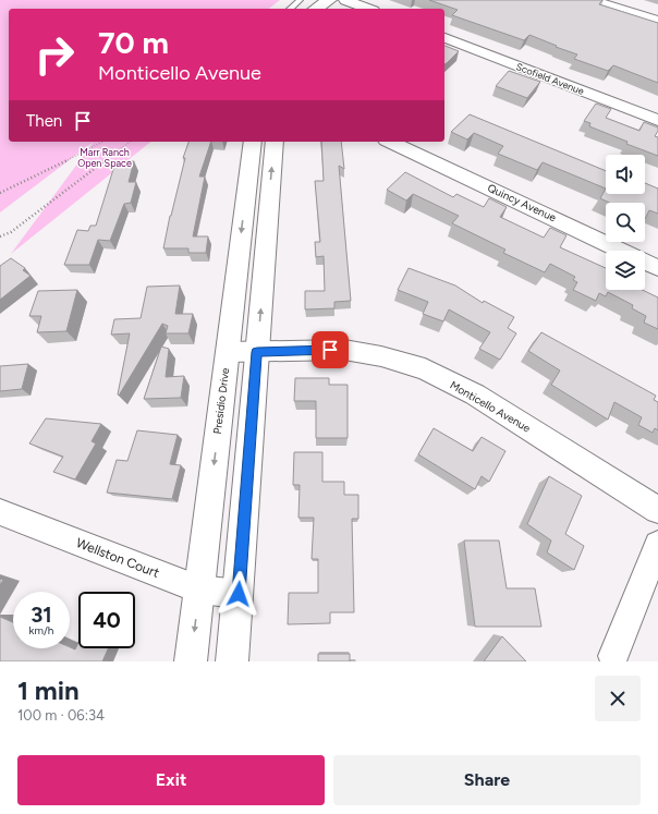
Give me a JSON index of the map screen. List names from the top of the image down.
{
  "streets": {
    "street": [
      "Scofield Avenue",
      "Quincy Avenue",
      "Presidio Drive",
      "Monticello Avenue",
      "Wellston Court"
    ]
  },
  "crossings": [
    ["Presidio Drive", "Monticello Avenue"],
    ["Presidio Drive", "Wellston Court"]
  ],
  "parks": ["Marr Ranch Open Space"],
  "page": {
    "turn": ["70 m", "Monticello Avenue"],
    "then": "Then",
    "speed": "31 km/h",
    "limit": "40",
    "heading": ["1 min", "100 m · 06:34"],
    "buttons": ["Exit", "Share"]
  }
}
